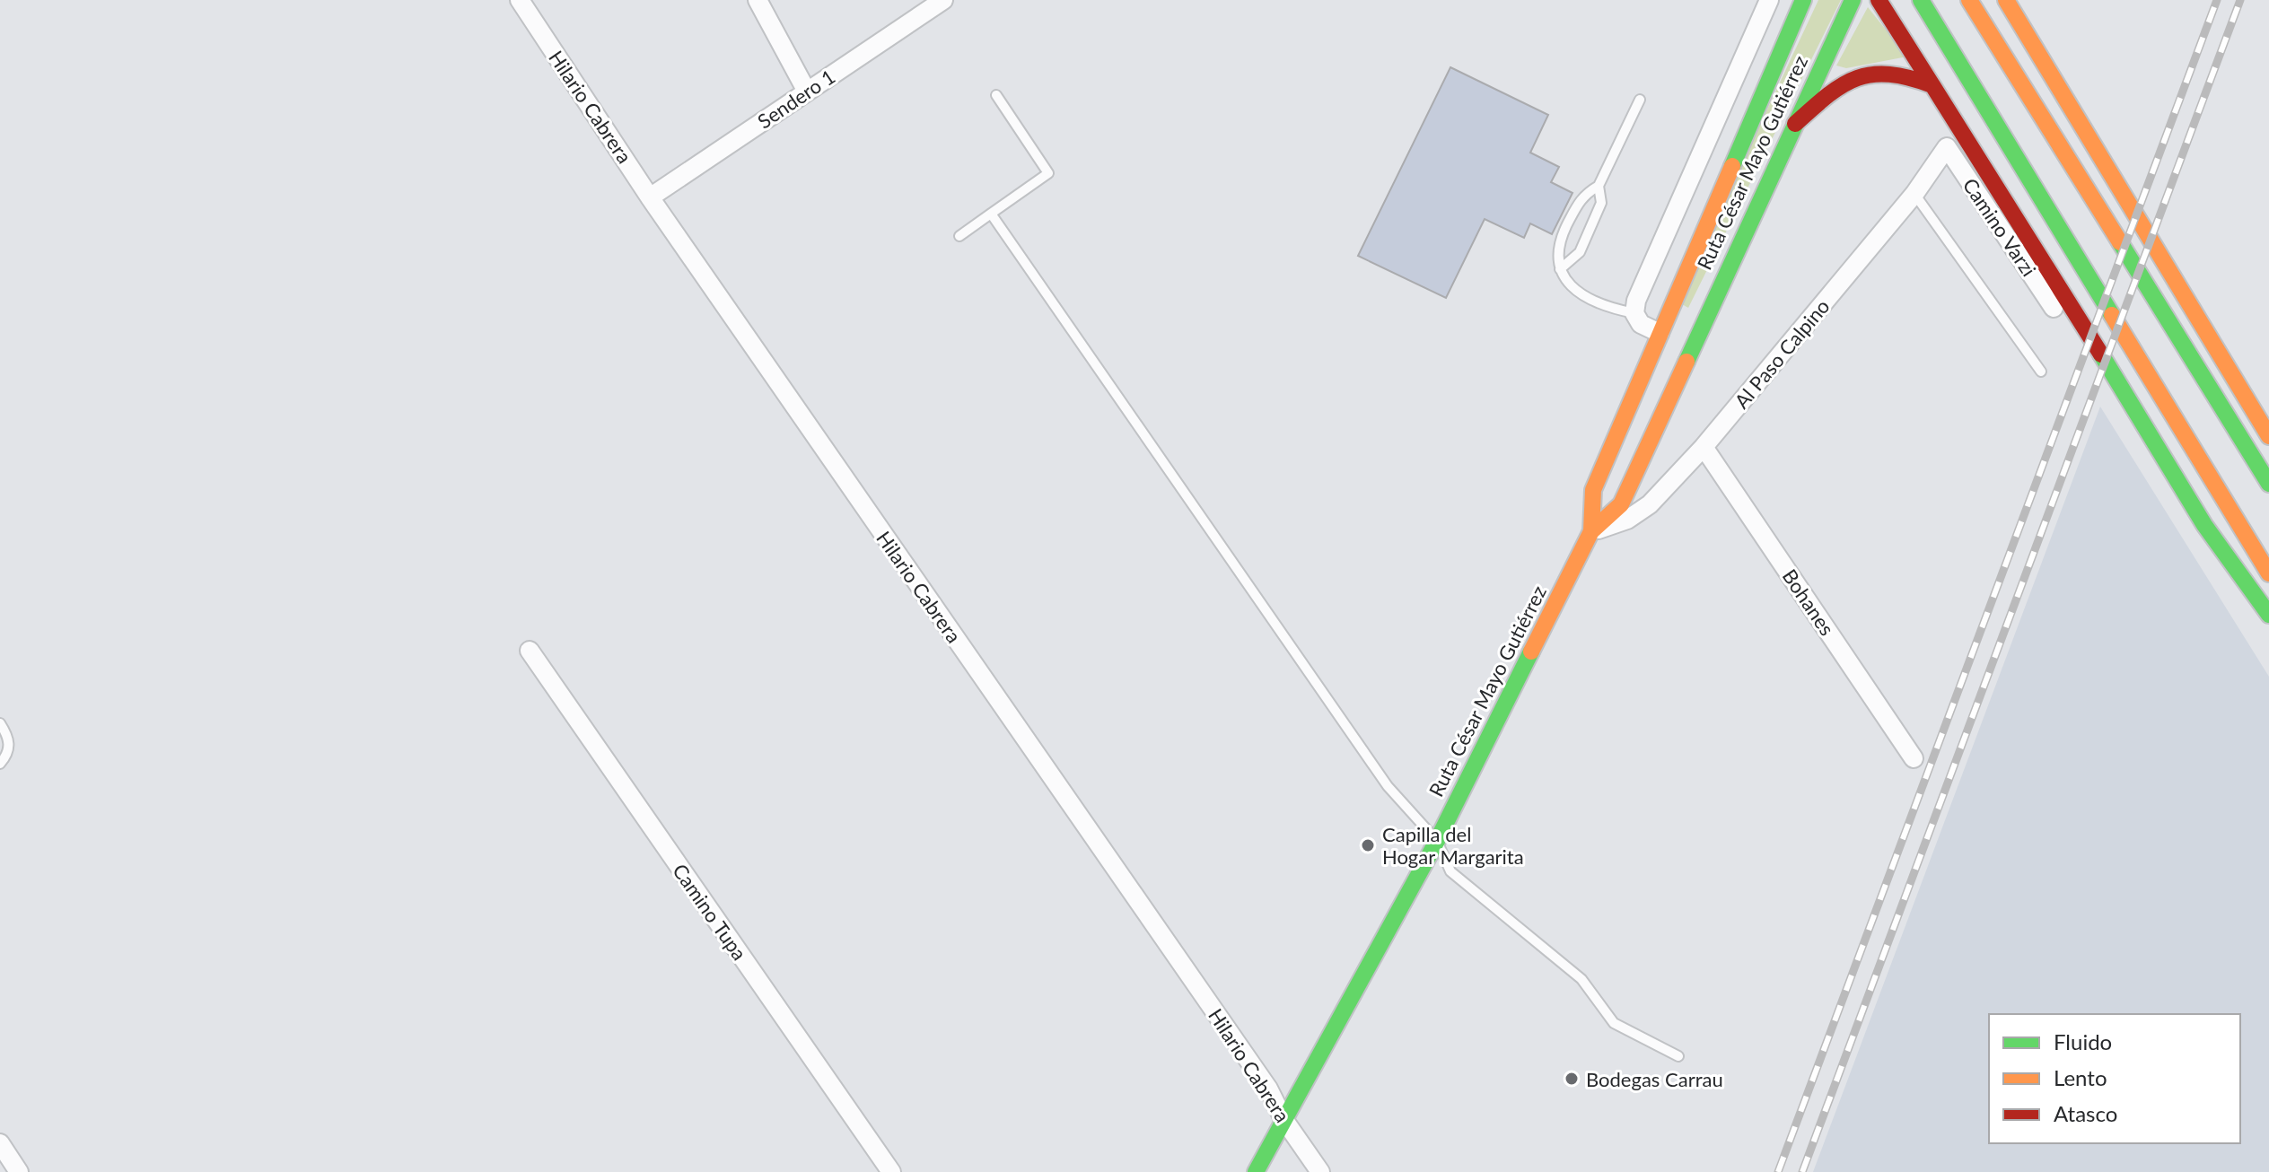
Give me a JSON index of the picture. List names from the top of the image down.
{
  "streets": {
    "main road": ["Ruta César Mayo Gutiérrez"],
    "street": [
      "Sendero 1",
      "Hilario Cabrera",
      "Camino Varzi",
      "Al Paso Calpino",
      "Bohanes",
      "Camino Tupa"
    ]
  },
  "crossings": [
    ["Sendero 1", "Hilario Cabrera"],
    ["Hilario Cabrera", "Ruta César Mayo Gutiérrez"],
    ["Ruta César Mayo Gutiérrez", "Al Paso Calpino"],
    ["Camino Varzi", "Al Paso Calpino"],
    ["Al Paso Calpino", "Bohanes"]
  ],
  "places": ["Capilla del Hogar Margarita", "Bodegas Carrau"],
  "legend": ["Fluido", "Lento", "Atasco"]
}
